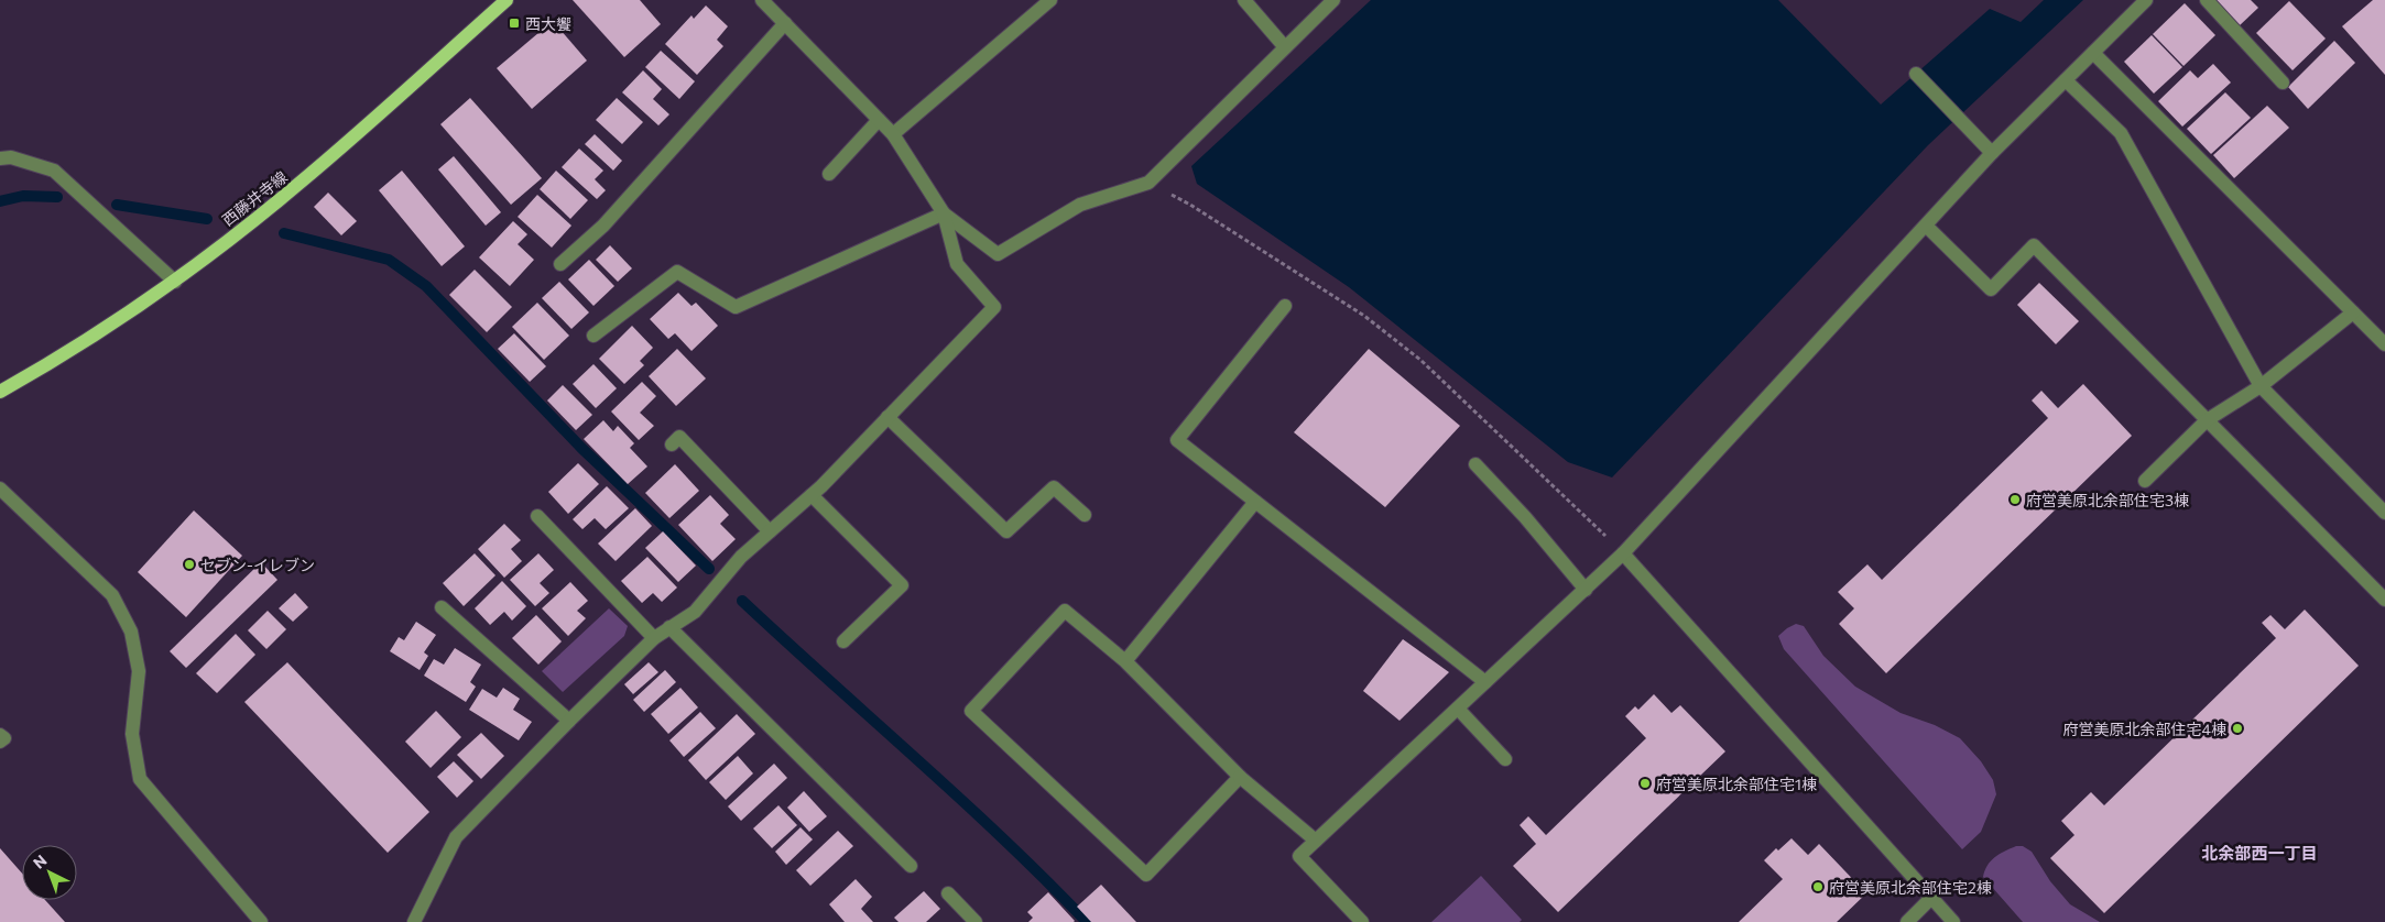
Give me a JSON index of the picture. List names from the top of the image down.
{
  "streets": {
    "main road": ["西藤井寺線"]
  },
  "districts": ["北余部西一丁目"],
  "places": {
    "transit": ["西大饗"],
    "other": [
      "府営美原北余部住宅3棟",
      "セブン-イレブン",
      "府営美原北余部住宅4棟",
      "府営美原北余部住宅1棟",
      "府営美原北余部住宅2棟"
    ]
  },
  "north": "top left"
}
